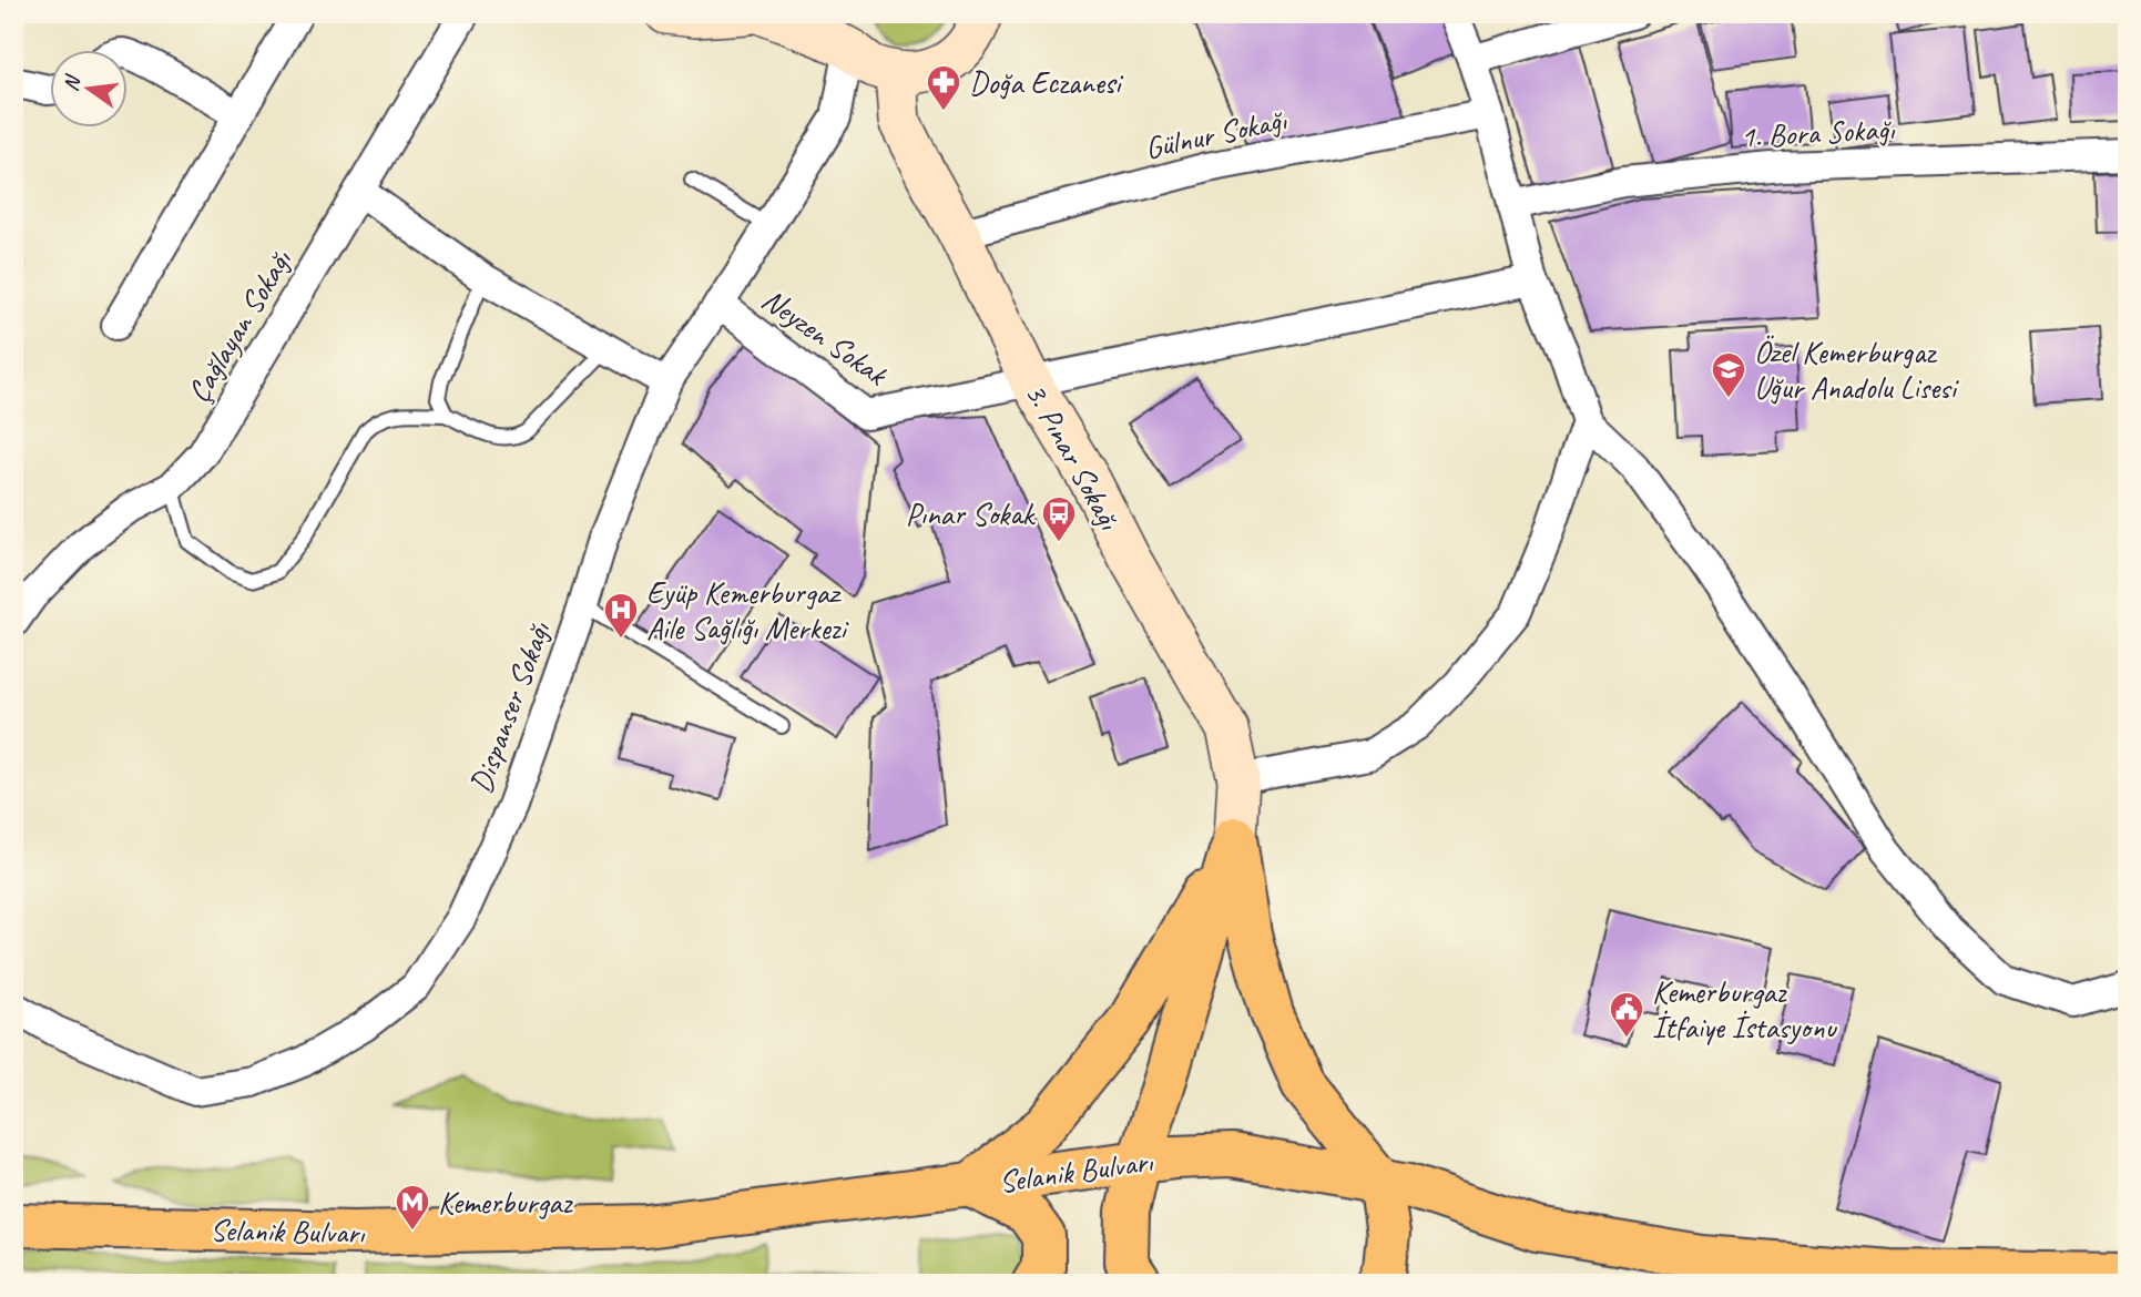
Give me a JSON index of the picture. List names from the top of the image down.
{
  "streets": {
    "main road": ["Selanik Bulvarı"],
    "street": [
      "1. Bora Sokağı",
      "Gülnur Sokağı",
      "Çağlayan Sokağı",
      "Neyzen Sokak",
      "3. Pınar Sokağı",
      "Dispanser Sokağı"
    ]
  },
  "crossings": [
    ["Gülnur Sokağı", "3. Pınar Sokağı"],
    ["Neyzen Sokak", "3. Pınar Sokağı"],
    ["Neyzen Sokak", "Dispanser Sokağı"]
  ],
  "places": {
    "pharmacy": ["Doğa Eczanesi"],
    "school or university": ["Özel Kemerburgaz Uğur Anadolu Lisesi"],
    "bus stop": ["Pınar Sokak"],
    "hospital": ["Eyüp Kemerburgaz Aile Sağlığı Merkezi"],
    "public building": ["Kemerburgaz İtfaiye İstasyonu"],
    "metro station": ["Kemerburgaz"]
  },
  "north": "left"
}
